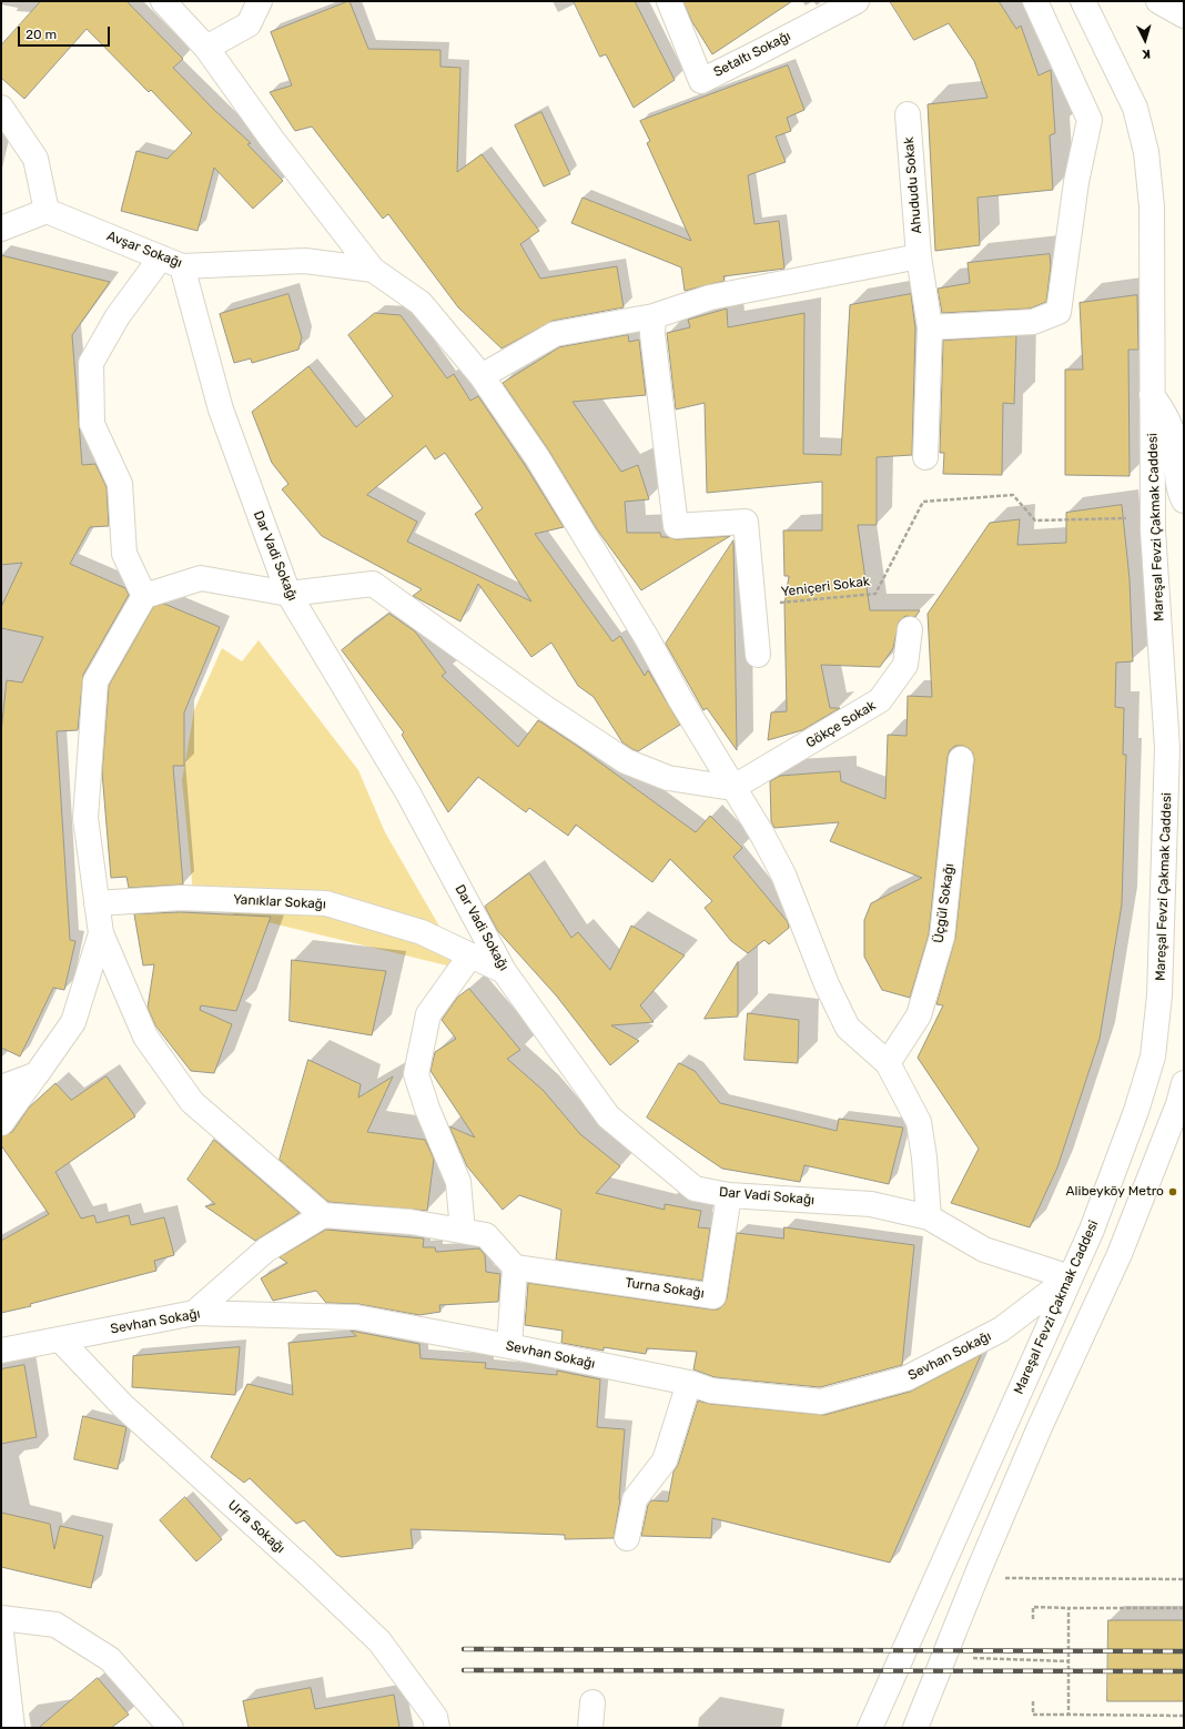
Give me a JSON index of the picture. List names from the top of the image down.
{
  "streets": {
    "street": [
      "Setaltı Sokağı",
      "Ahududu Sokak",
      "Avşar Sokağı",
      "Mareşal Fevzi Çakmak Caddesi",
      "Dar Vadi Sokağı",
      "Gökçe Sokak",
      "Yanıklar Sokağı",
      "Üçgül Sokağı",
      "Turna Sokağı",
      "Sevhan Sokağı",
      "Urfa Sokağı"
    ],
    "path": ["Yeniçeri Sokak"]
  },
  "crossings": [
    ["Avşar Sokağı", "Dar Vadi Sokağı"],
    ["Mareşal Fevzi Çakmak Caddesi", "Dar Vadi Sokağı"],
    ["Mareşal Fevzi Çakmak Caddesi", "Yeniçeri Sokak"],
    ["Mareşal Fevzi Çakmak Caddesi", "Sevhan Sokağı"],
    ["Dar Vadi Sokağı", "Yanıklar Sokağı"],
    ["Dar Vadi Sokağı", "Turna Sokağı"],
    ["Dar Vadi Sokağı", "Sevhan Sokağı"],
    ["Sevhan Sokağı", "Urfa Sokağı"]
  ],
  "places": ["Alibeyköy Metro"],
  "scale_bar": "20 m",
  "north": "bottom"
}
